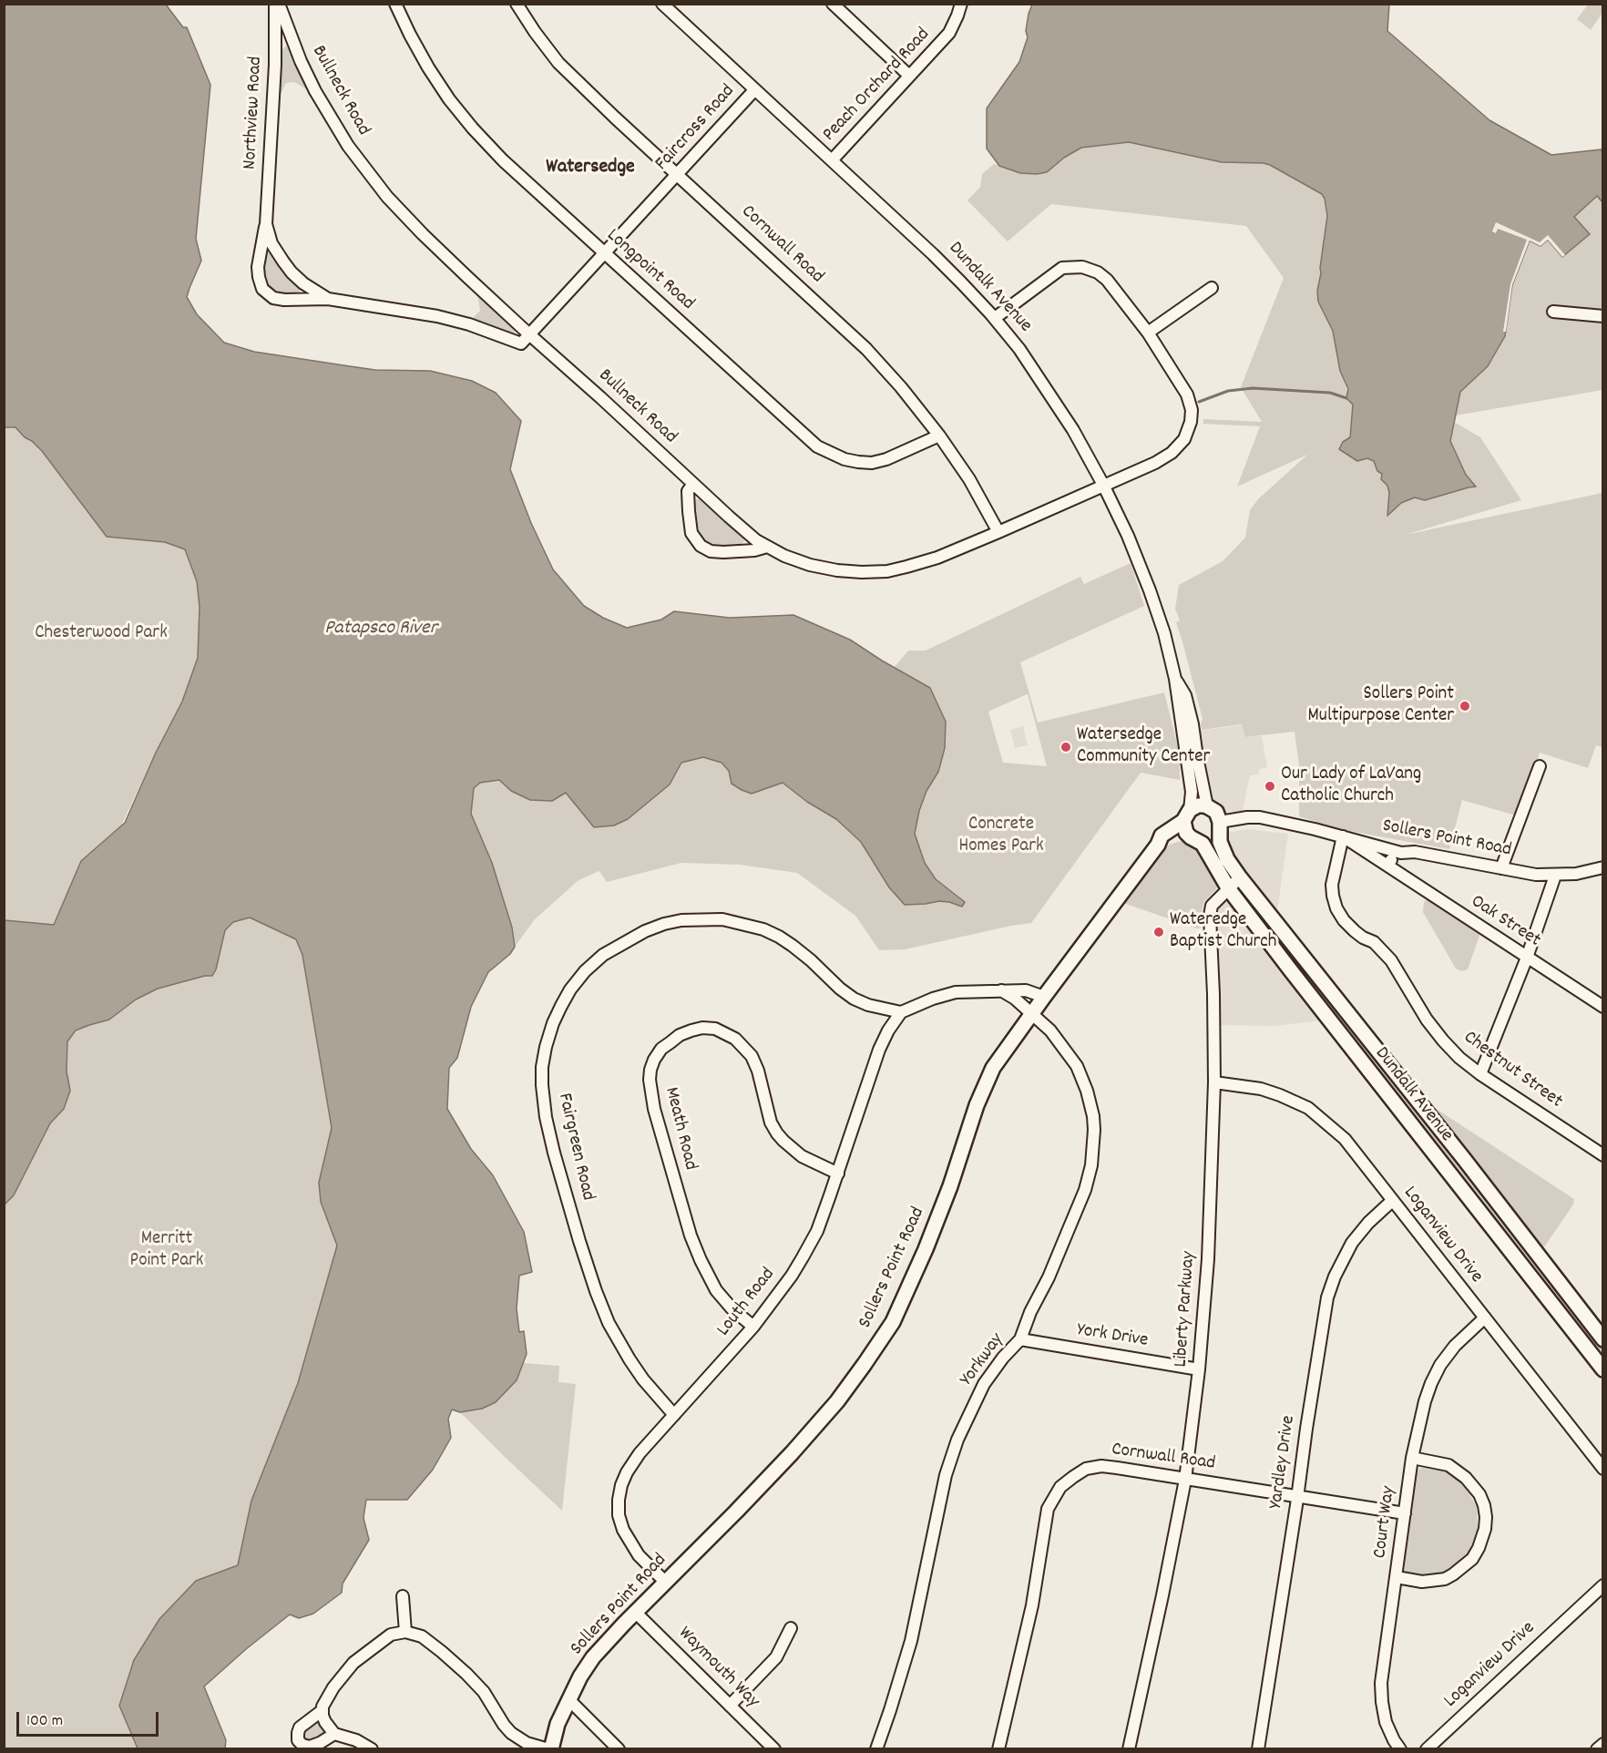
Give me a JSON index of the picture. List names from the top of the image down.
{
  "streets": {
    "main road": ["Dundalk Avenue", "Sollers Point Road"],
    "street": [
      "Peach Orchard Road",
      "Bullneck Road",
      "Northview Road",
      "Faircross Road",
      "Cornwall Road",
      "Longpoint Road",
      "Oak Street",
      "Chestnut Street",
      "Meath Road",
      "Fairgreen Road",
      "Loganview Drive",
      "Louth Road",
      "Liberty Parkway",
      "York Drive",
      "Yorkway",
      "Yardley Drive",
      "Court Way",
      "Waymouth Way"
    ]
  },
  "crossings": [
    ["Peach Orchard Road", "Dundalk Avenue"],
    ["Bullneck Road", "Northview Road"],
    ["Bullneck Road", "Faircross Road"],
    ["Bullneck Road", "Cornwall Road"],
    ["Bullneck Road", "Dundalk Avenue"],
    ["Northview Road", "Faircross Road"],
    ["Faircross Road", "Cornwall Road"],
    ["Faircross Road", "Longpoint Road"],
    ["Faircross Road", "Dundalk Avenue"],
    ["Cornwall Road", "Longpoint Road"],
    ["Cornwall Road", "Liberty Parkway"],
    ["Cornwall Road", "Yardley Drive"],
    ["Cornwall Road", "Court Way"],
    ["Dundalk Avenue", "Sollers Point Road"],
    ["Dundalk Avenue", "Liberty Parkway"],
    ["Sollers Point Road", "Oak Street"],
    ["Sollers Point Road", "Chestnut Street"],
    ["Sollers Point Road", "Louth Road"],
    ["Sollers Point Road", "Yorkway"],
    ["Sollers Point Road", "Waymouth Way"],
    ["Oak Street", "Chestnut Street"],
    ["Meath Road", "Louth Road"],
    ["Fairgreen Road", "Louth Road"],
    ["Loganview Drive", "Liberty Parkway"],
    ["Loganview Drive", "Yardley Drive"],
    ["Loganview Drive", "Court Way"],
    ["Liberty Parkway", "York Drive"],
    ["York Drive", "Yorkway"]
  ],
  "districts": ["Watersedge"],
  "water": ["Patapsco River"],
  "parks": ["Chesterwood Park", "Concrete Homes Park", "Merritt Point Park"],
  "places": [
    "Sollers Point Multipurpose Center",
    "Watersedge Community Center",
    "Our Lady of LaVang Catholic Church",
    "Wateredge Baptist Church"
  ],
  "scale_bar": "100 m"
}
